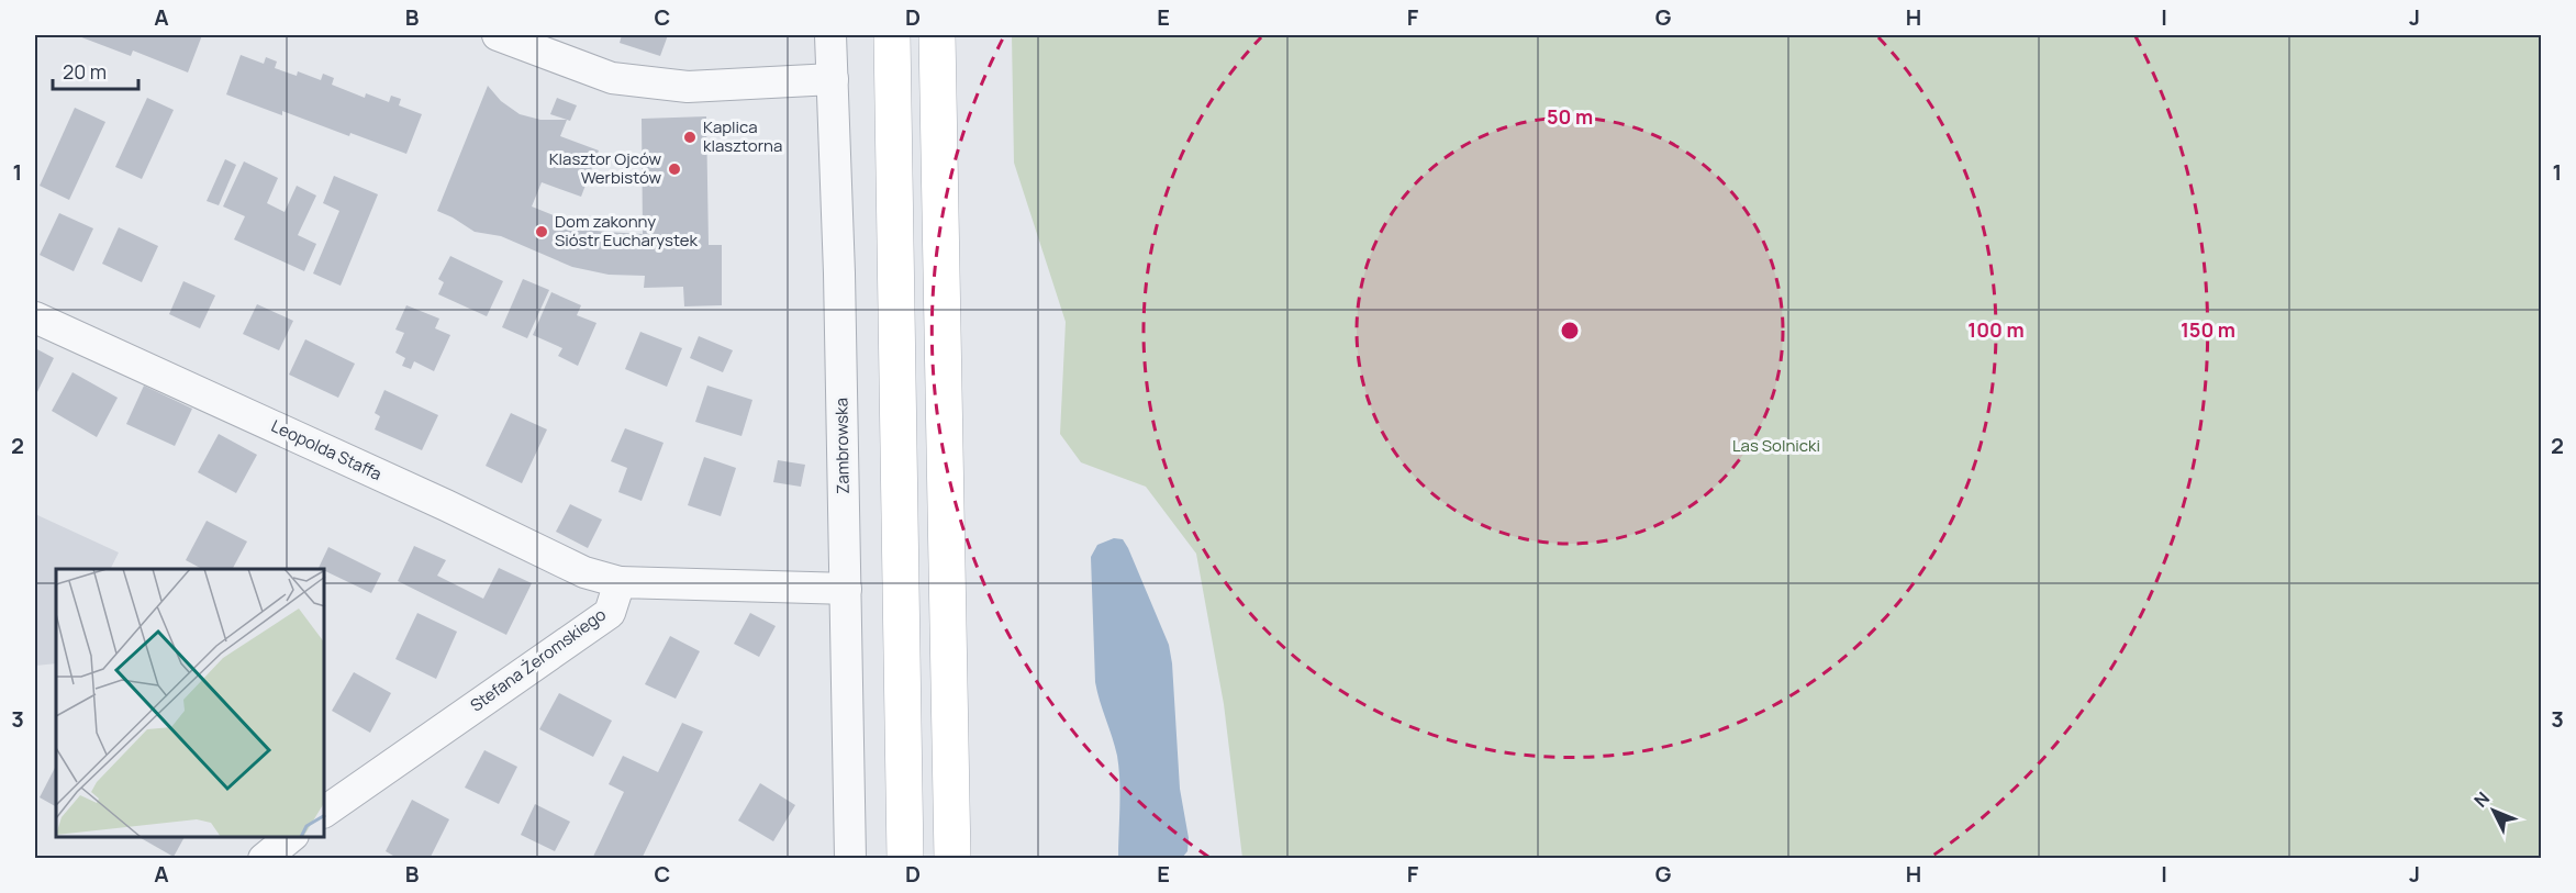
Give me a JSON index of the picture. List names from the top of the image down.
{
  "streets": {
    "street": ["Zambrowska", "Leopolda Staffa", "Stefana Żeromskiego"]
  },
  "crossings": [
    ["Leopolda Staffa", "Stefana Żeromskiego"]
  ],
  "parks": ["Las Solnicki"],
  "places": ["Kaplica klasztorna", "Klasztor Ojców Werbistów", "Dom zakonny Sióstr Eucharystek"],
  "scale_bar": "20 m",
  "north": "top left",
  "grid": {
    "columns": [
      "A",
      "B",
      "C",
      "D",
      "E",
      "F",
      "G",
      "H",
      "I",
      "J"
    ],
    "rows": ["1", "2", "3"]
  },
  "rings": ["50 m", "100 m", "150 m"]
}
